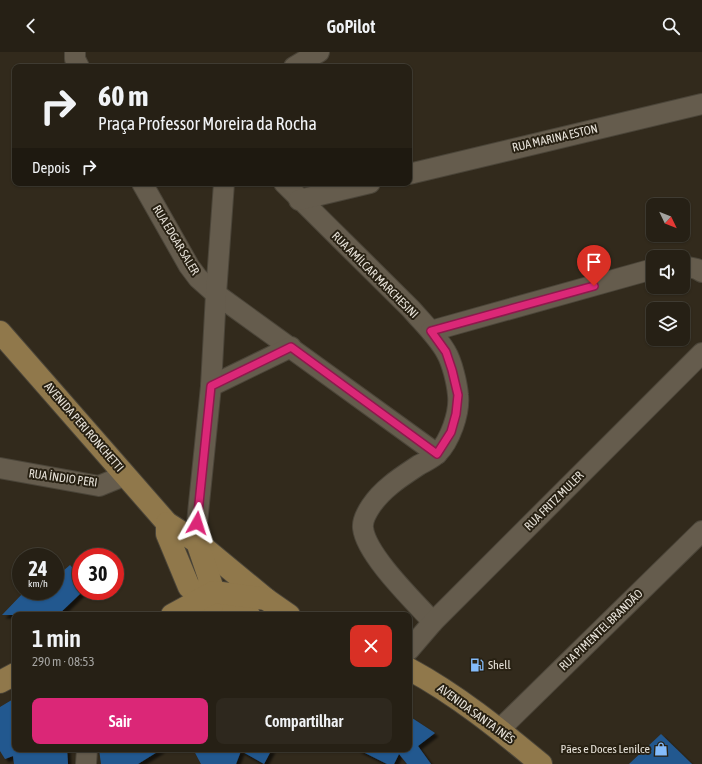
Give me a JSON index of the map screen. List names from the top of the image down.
{
  "streets": {
    "main road": ["AVENIDA PERI RONCHETTI", "AVENIDA SANTA INÊS"],
    "street": [
      "RUA MARINA ESTON",
      "RUA EDGAR SALER",
      "RUA AMÍLCAR MARCHESINI",
      "RUA ÍNDIO PERI",
      "RUA FRITZ MULER",
      "RUA PIMENTEL BRANDÃO"
    ]
  },
  "crossings": [
    ["RUA EDGAR SALER", "RUA AMÍLCAR MARCHESINI"],
    ["RUA AMÍLCAR MARCHESINI", "RUA FRITZ MULER"],
    ["AVENIDA PERI RONCHETTI", "RUA ÍNDIO PERI"],
    ["RUA PIMENTEL BRANDÃO", "AVENIDA SANTA INÊS"]
  ],
  "places": {
    "fuel station": ["Shell"],
    "shop": ["Pães e Doces Lenilce"]
  },
  "north": "bottom right",
  "page": {
    "header": "GoPilot",
    "turn": ["60 m", "Praça Professor Moreira da Rocha"],
    "then": "Depois",
    "speed": "24 km/h",
    "limit": "30",
    "heading": ["1 min", "290 m · 08:53"],
    "buttons": ["Sair", "Compartilhar"]
  }
}
